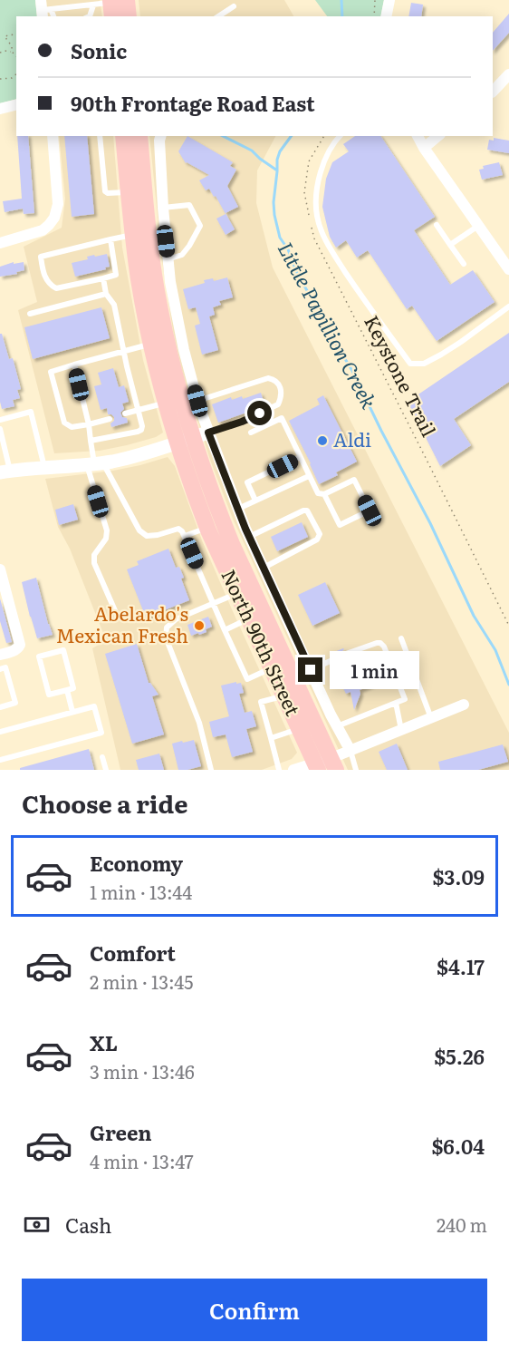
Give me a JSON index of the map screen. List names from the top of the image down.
{
  "streets": {
    "main road": ["North 90th Street"],
    "path": ["Keystone Trail"]
  },
  "water": ["Little Papillion Creek"],
  "places": ["Aldi", "Abelardo's Mexican Fresh"],
  "page": {
    "banner": ["Sonic", "90th Frontage Road East"],
    "bubble": "1 min",
    "heading": "Choose a ride",
    "list": [
      {
        "name": "Economy",
        "note": "1 min · 13:44",
        "value": "$3.09"
      },
      {
        "name": "Comfort",
        "note": "2 min · 13:45",
        "value": "$4.17"
      },
      {
        "name": "XL",
        "note": "3 min · 13:46",
        "value": "$5.26"
      },
      {
        "name": "Green",
        "note": "4 min · 13:47",
        "value": "$6.04"
      }
    ],
    "pay": ["Cash", "240 m"],
    "buttons": "Confirm"
  }
}
